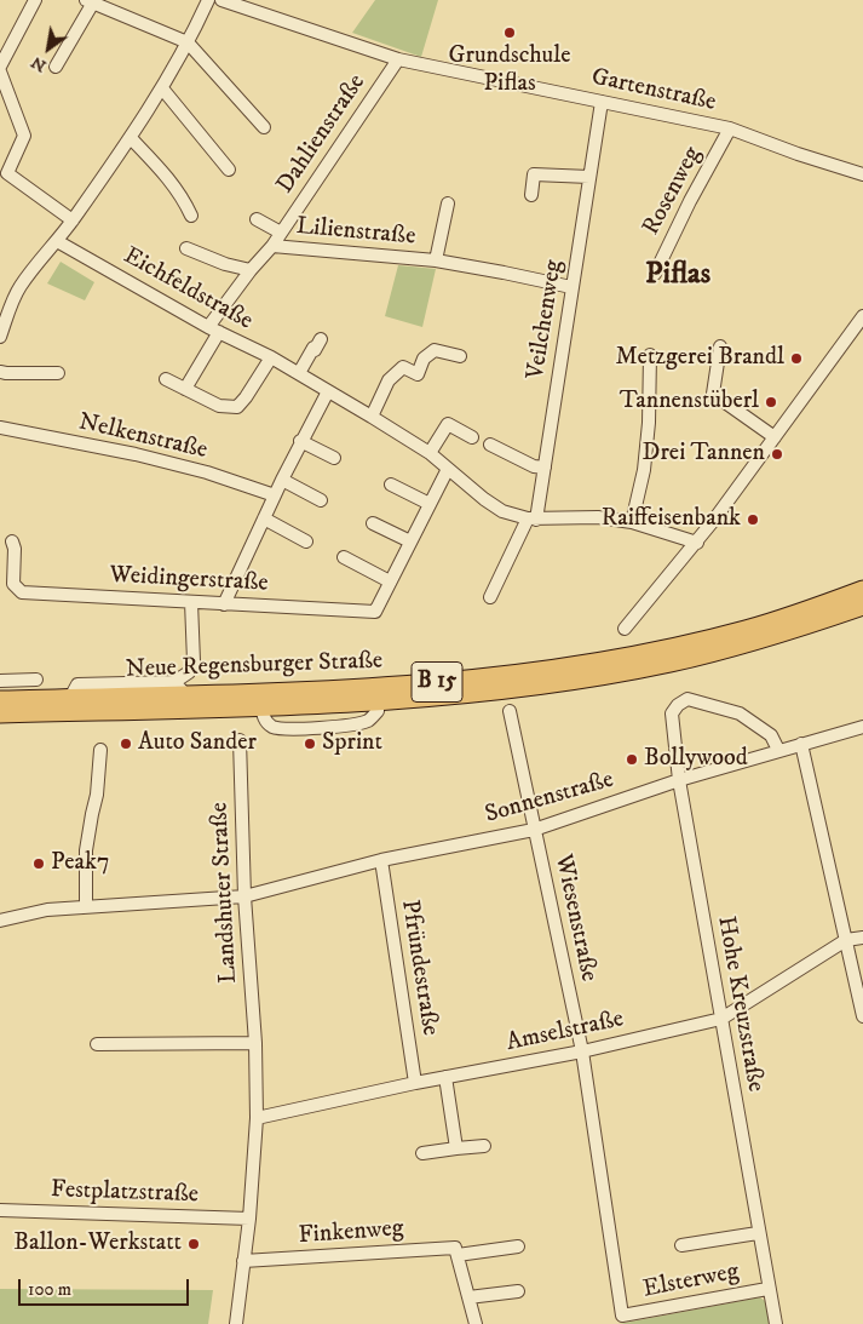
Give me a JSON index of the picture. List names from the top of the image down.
{
  "streets": {
    "highway": ["Neue Regensburger Straße", "B 15"],
    "street": [
      "Gartenstraße",
      "Dahlienstraße",
      "Rosenweg",
      "Lilienstraße",
      "Eichfeldstraße",
      "Veilchenweg",
      "Nelkenstraße",
      "Weidingerstraße",
      "Sonnenstraße",
      "Landshuter Straße",
      "Wiesenstraße",
      "Pfründestraße",
      "Hohe Kreuzstraße",
      "Amselstraße",
      "Festplatzstraße",
      "Finkenweg",
      "Elsterweg"
    ]
  },
  "crossings": [
    ["Gartenstraße", "Dahlienstraße"],
    ["Gartenstraße", "Rosenweg"],
    ["Gartenstraße", "Veilchenweg"],
    ["Dahlienstraße", "Lilienstraße"],
    ["Dahlienstraße", "Eichfeldstraße"],
    ["Lilienstraße", "Veilchenweg"],
    ["Eichfeldstraße", "Veilchenweg"],
    ["Eichfeldstraße", "Weidingerstraße"],
    ["Sonnenstraße", "Landshuter Straße"],
    ["Sonnenstraße", "Wiesenstraße"],
    ["Sonnenstraße", "Pfründestraße"],
    ["Sonnenstraße", "Hohe Kreuzstraße"],
    ["Landshuter Straße", "Amselstraße"],
    ["Landshuter Straße", "Festplatzstraße"],
    ["Landshuter Straße", "Finkenweg"],
    ["Wiesenstraße", "Amselstraße"],
    ["Wiesenstraße", "Elsterweg"],
    ["Pfründestraße", "Amselstraße"],
    ["Hohe Kreuzstraße", "Amselstraße"],
    ["Hohe Kreuzstraße", "Elsterweg"]
  ],
  "districts": ["Piflas"],
  "places": [
    "Grundschule Piflas",
    "Metzgerei Brandl",
    "Tannenstüberl",
    "Drei Tannen",
    "Raiffeisenbank",
    "Auto Sander",
    "Sprint",
    "Bollywood",
    "Peak7",
    "Ballon-Werkstatt"
  ],
  "scale_bar": "100 m",
  "north": "bottom left"
}
